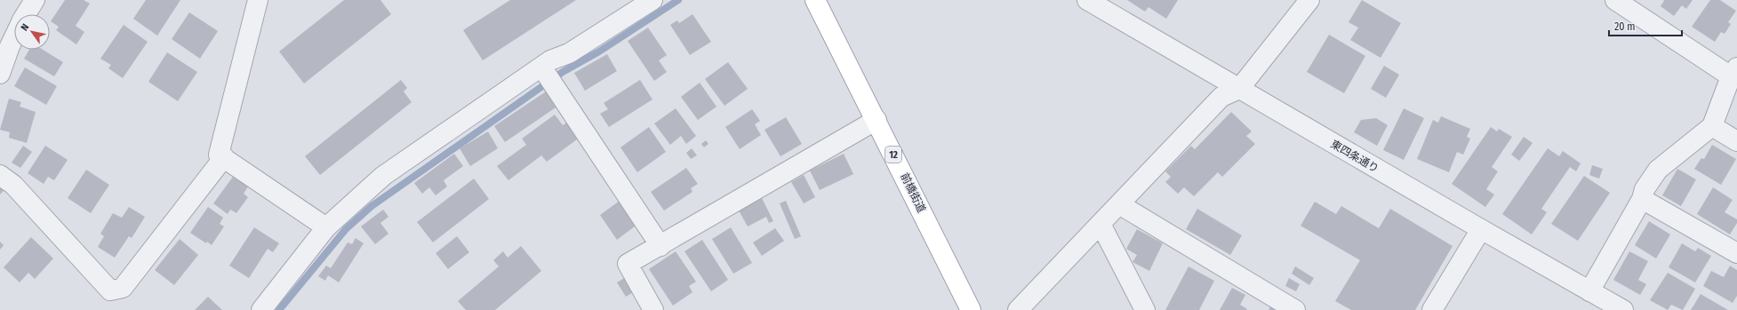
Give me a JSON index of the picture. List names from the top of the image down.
{
  "streets": {
    "main road": ["12", "前橋街道"],
    "street": ["東四条通り"]
  },
  "scale_bar": "20 m",
  "north": "top left"
}
